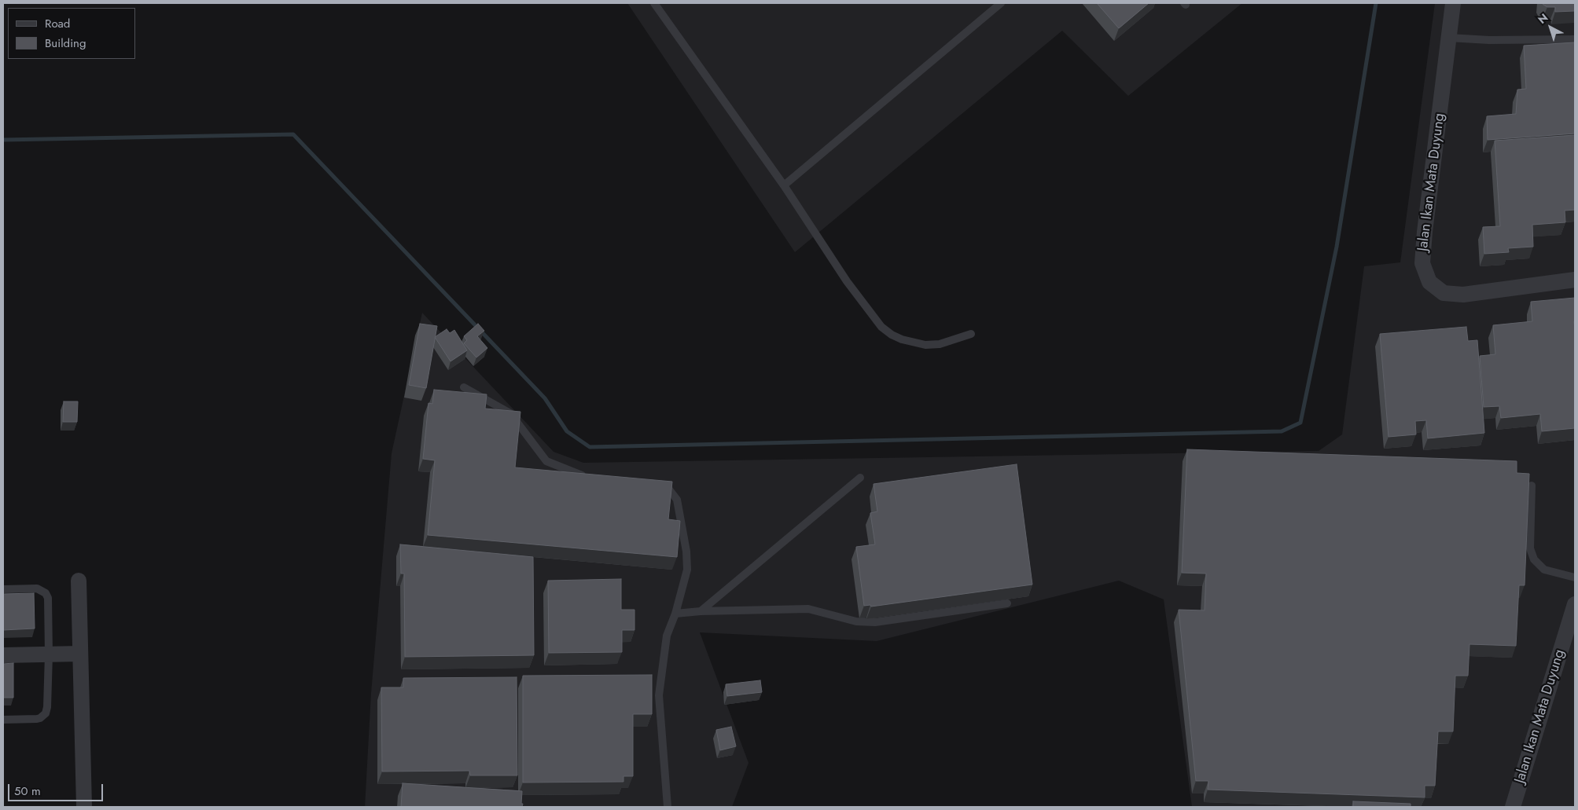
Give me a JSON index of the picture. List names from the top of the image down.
{
  "streets": {
    "street": ["Jalan Ikan Mata Duyung"]
  },
  "legend": ["Road", "Building"],
  "scale_bar": "50 m",
  "north": "top left"
}
